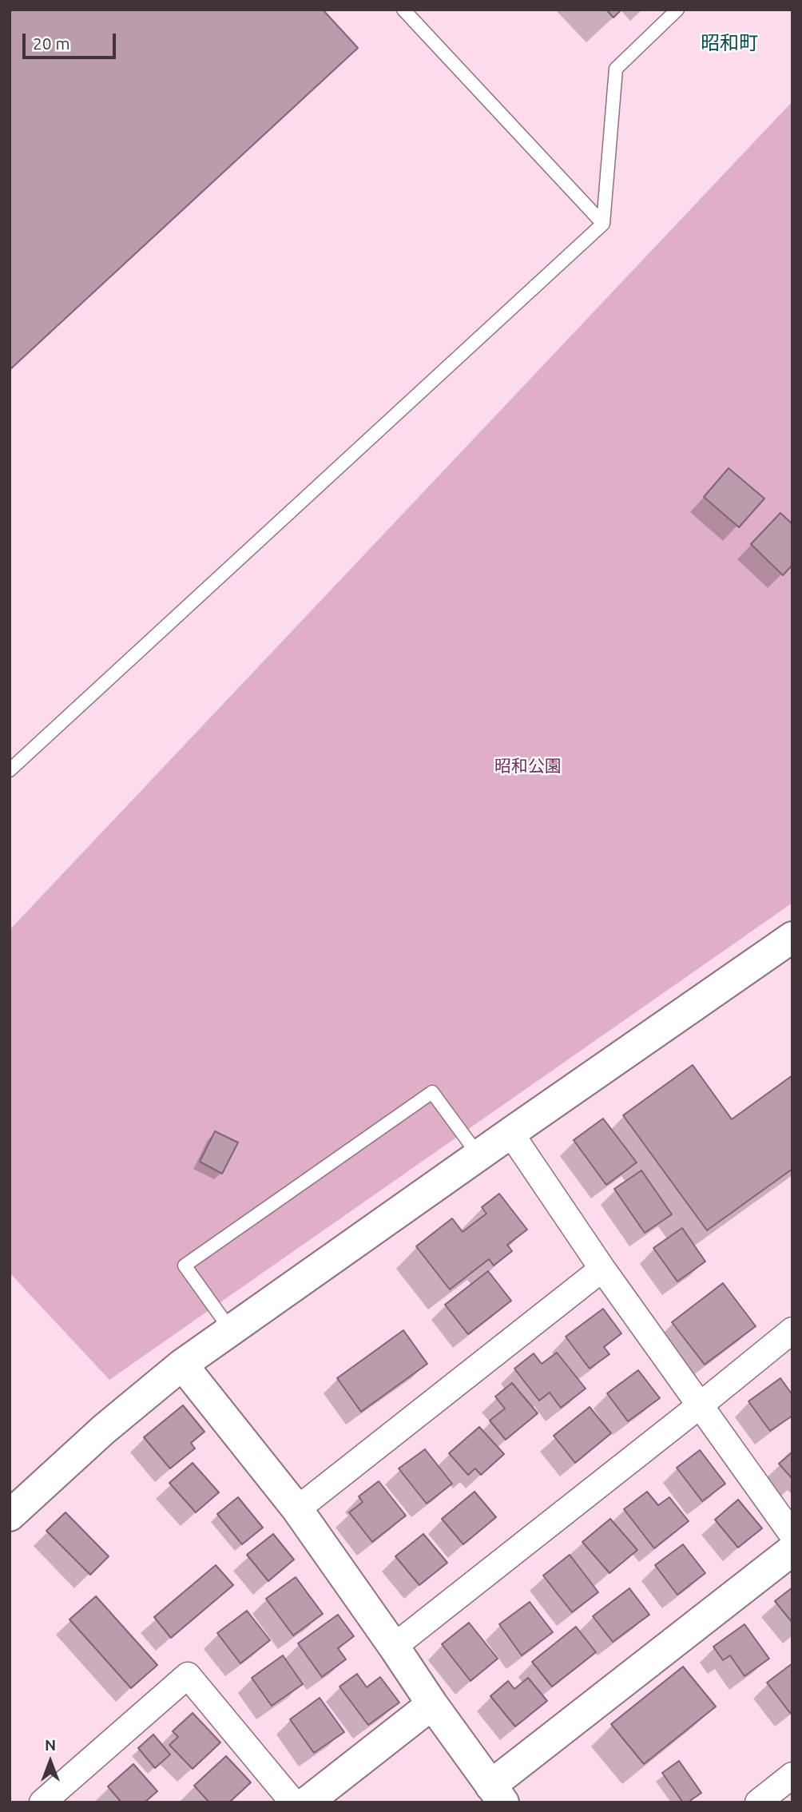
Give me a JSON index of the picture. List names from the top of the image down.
{
  "districts": ["昭和町"],
  "parks": ["昭和公園"],
  "scale_bar": "20 m",
  "north": "top"
}
